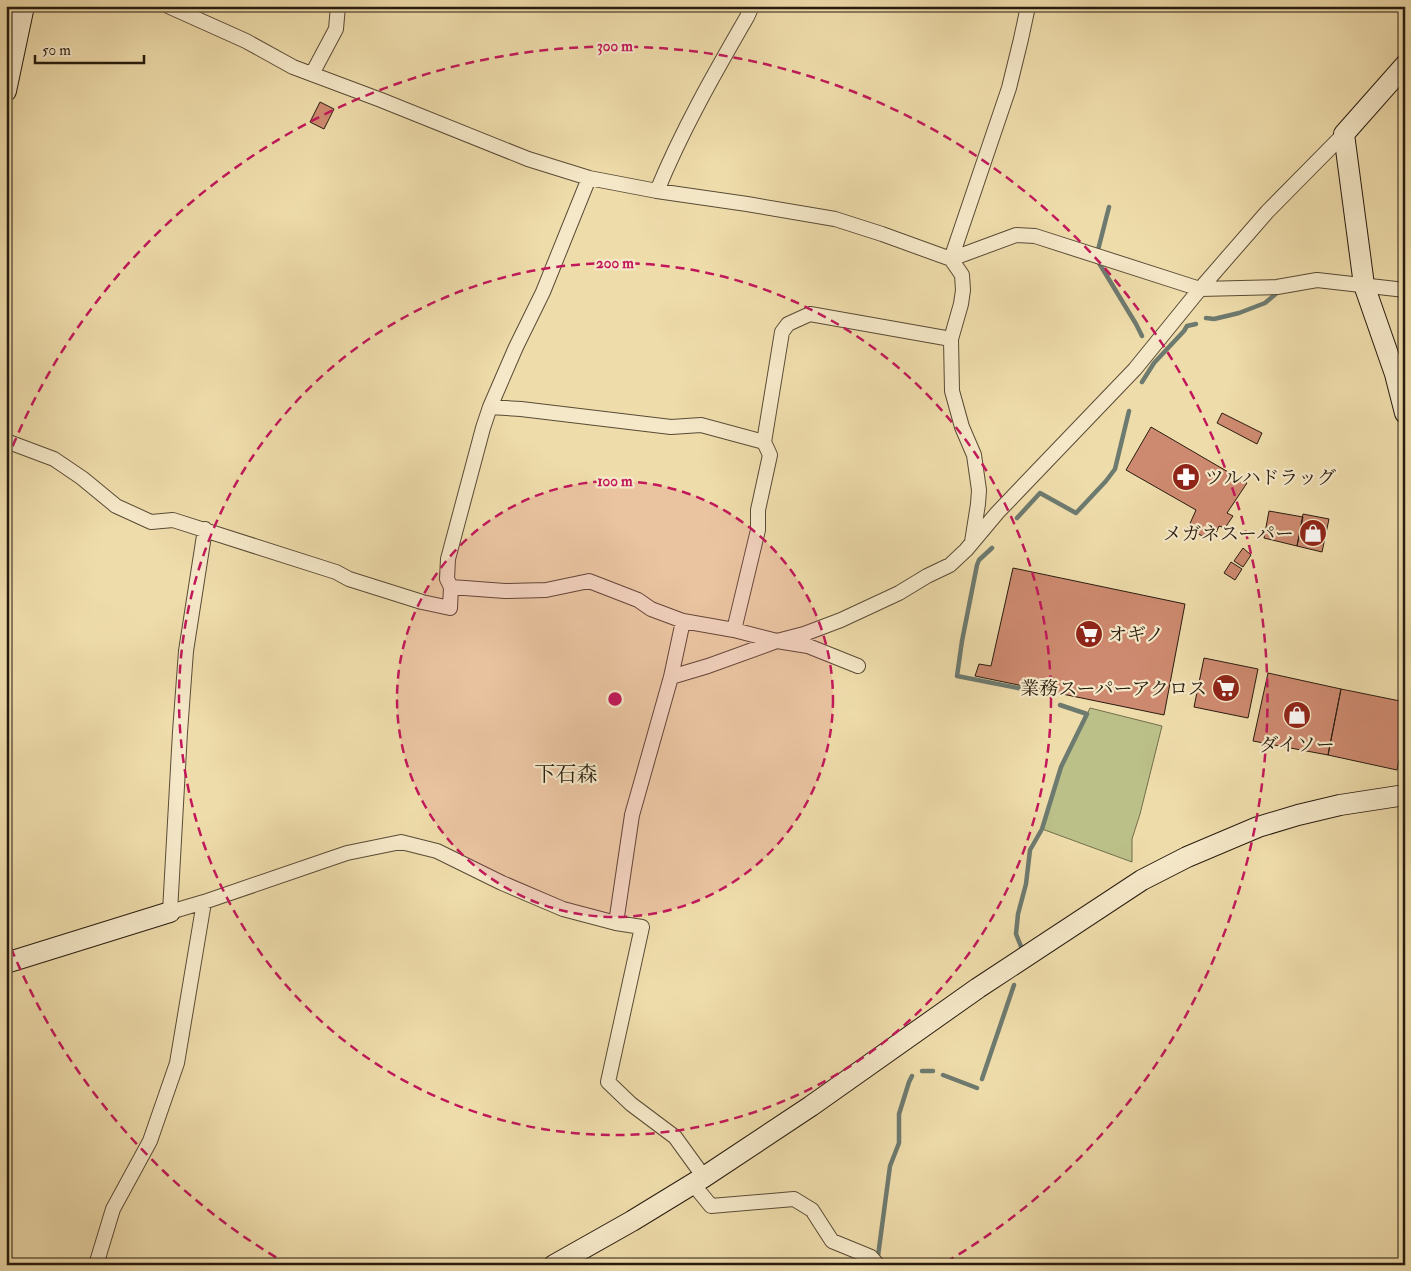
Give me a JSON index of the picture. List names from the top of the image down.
{
  "districts": ["下石森"],
  "places": {
    "pharmacy": ["ツルハドラッグ"],
    "shop": ["メガネスーパー", "ダイソー"],
    "supermarket": ["オギノ", "業務スーパーアクロス"]
  },
  "scale_bar": "50 m",
  "rings": ["300 m", "200 m", "100 m"]
}
